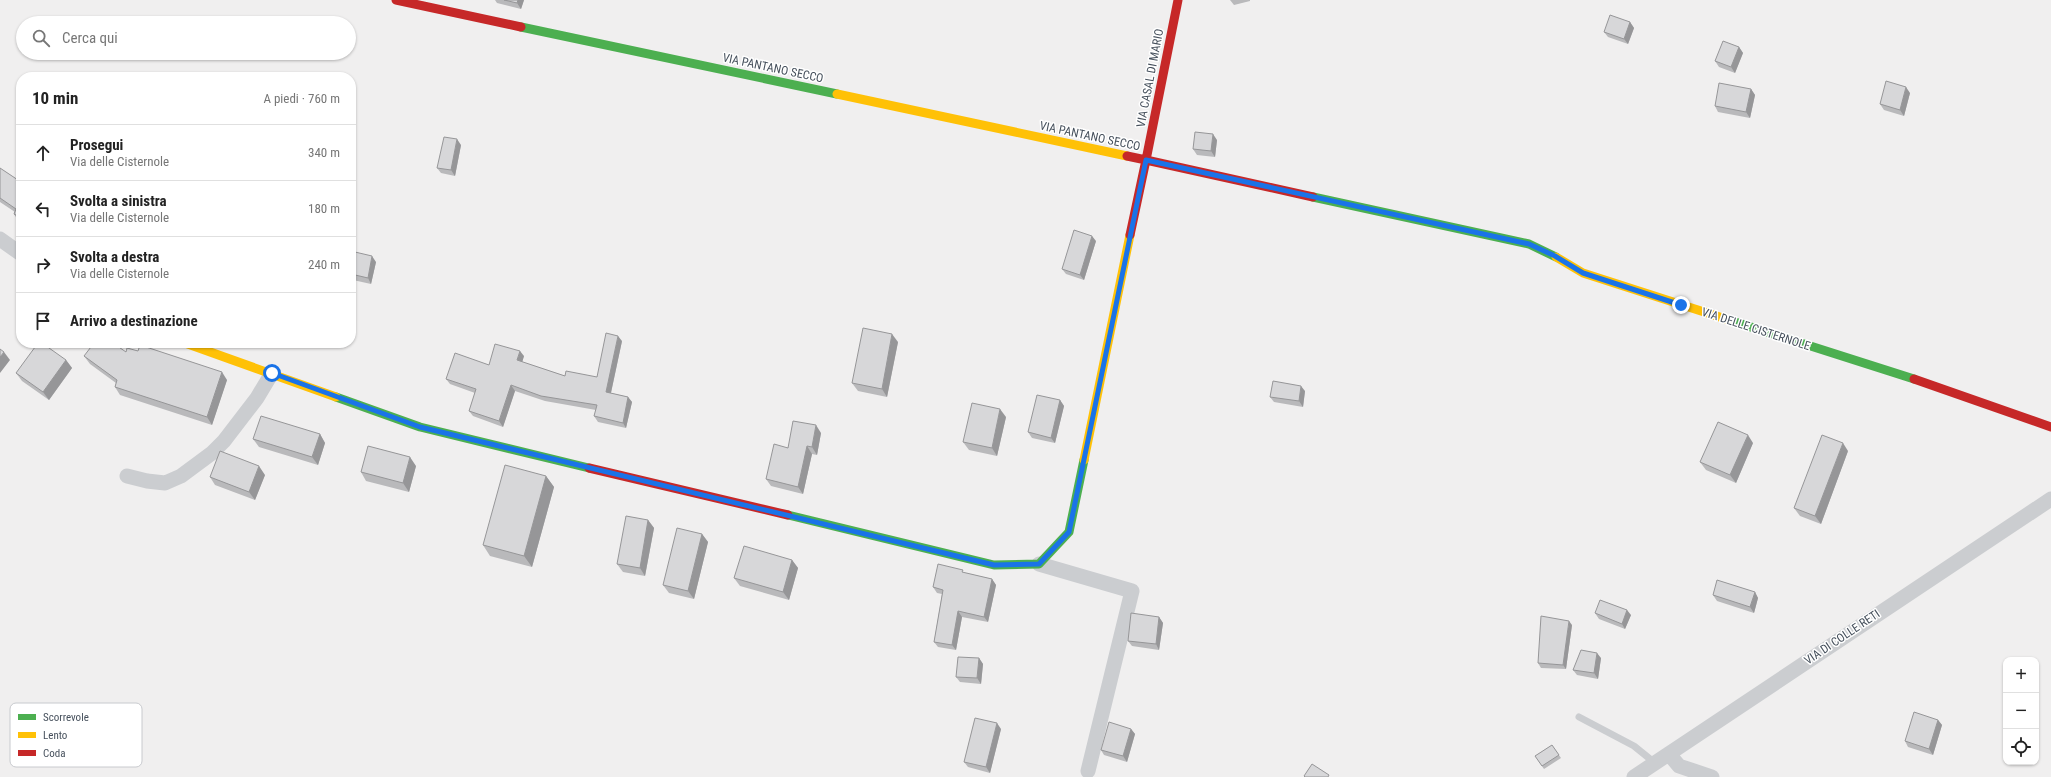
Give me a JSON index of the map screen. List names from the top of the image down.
{
  "streets": {
    "street": [
      "VIA PANTANO SECCO",
      "VIA CASAL DI MARIO",
      "VIA DELLE CISTERNOLE",
      "VIA DI COLLE RETI"
    ]
  },
  "crossings": [
    ["VIA PANTANO SECCO", "VIA CASAL DI MARIO"],
    ["VIA PANTANO SECCO", "VIA DELLE CISTERNOLE"],
    ["VIA CASAL DI MARIO", "VIA DELLE CISTERNOLE"]
  ],
  "legend": ["Scorrevole", "Lento", "Coda"],
  "page": {
    "search": "Cerca qui",
    "heading": ["10 min", "A piedi · 760 m"],
    "list": [
      ["Prosegui", "Via delle Cisternole", "340 m"],
      ["Svolta a sinistra", "Via delle Cisternole", "180 m"],
      ["Svolta a destra", "Via delle Cisternole", "240 m"],
      "Arrivo a destinazione"
    ],
    "map_buttons": ["+", "−"]
  }
}
